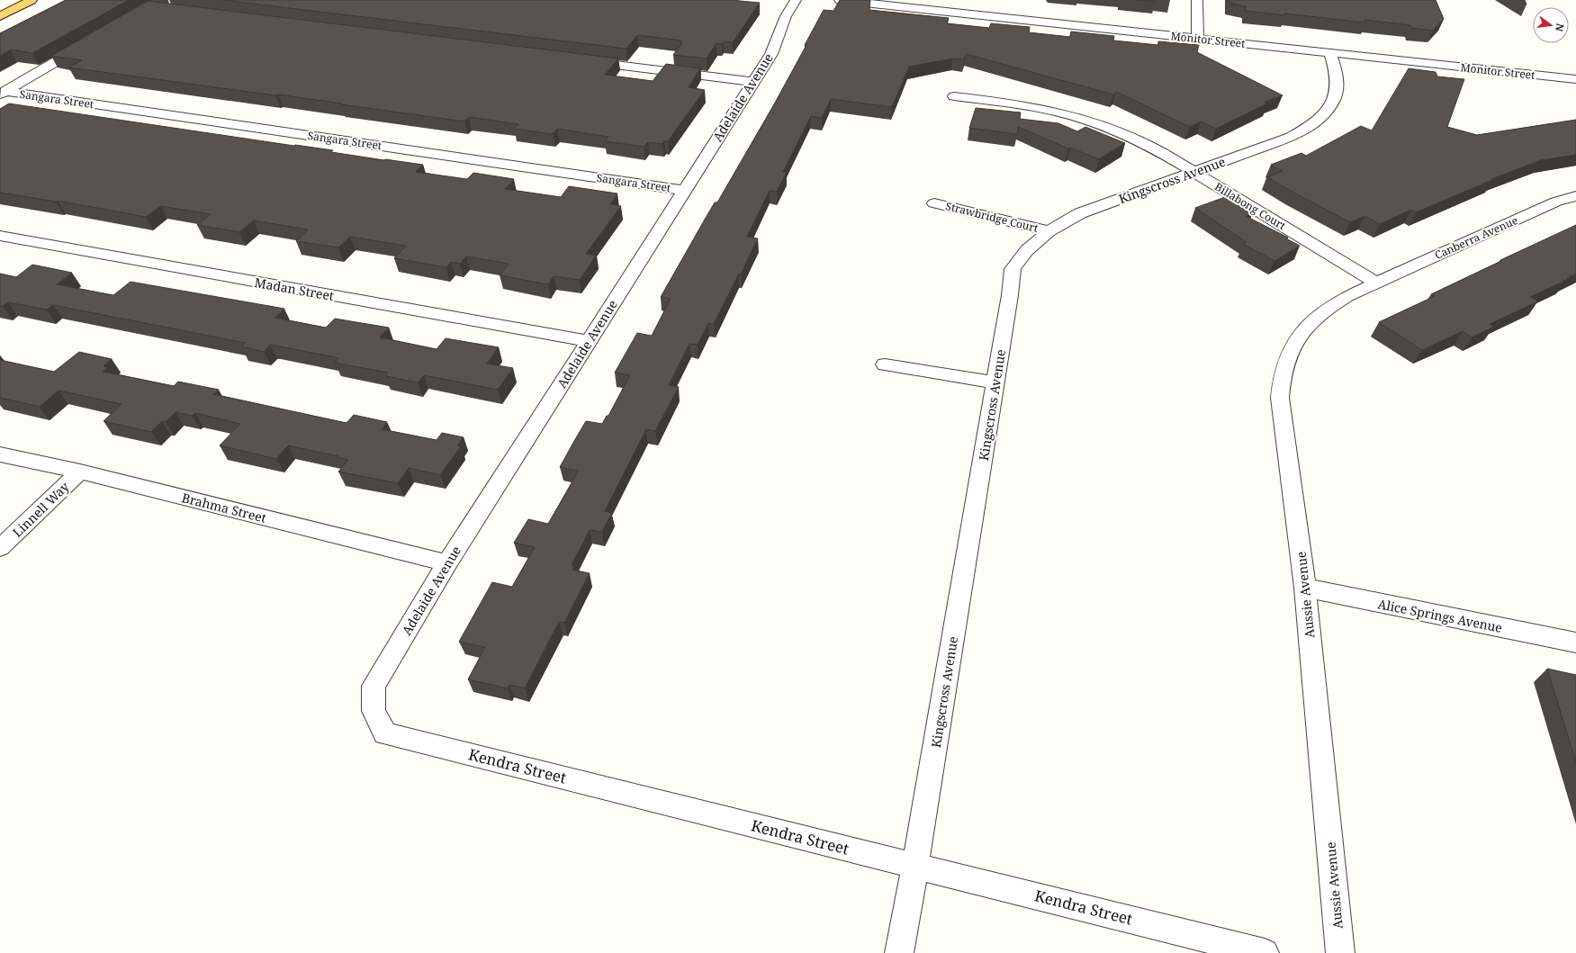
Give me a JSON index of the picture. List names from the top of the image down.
{
  "streets": {
    "street": [
      "Monitor Street",
      "Adelaide Avenue",
      "Sangara Street",
      "Kingscross Avenue",
      "Billabong Court",
      "Strawbridge Court",
      "Canberra Avenue",
      "Madan Street",
      "Brahma Street",
      "Linnell Way",
      "Aussie Avenue",
      "Alice Springs Avenue",
      "Kendra Street"
    ]
  },
  "crossings": [
    ["Monitor Street", "Kingscross Avenue"],
    ["Adelaide Avenue", "Sangara Street"],
    ["Adelaide Avenue", "Madan Street"],
    ["Adelaide Avenue", "Brahma Street"],
    ["Adelaide Avenue", "Kendra Street"],
    ["Kingscross Avenue", "Billabong Court"],
    ["Kingscross Avenue", "Strawbridge Court"],
    ["Kingscross Avenue", "Kendra Street"],
    ["Billabong Court", "Canberra Avenue"],
    ["Billabong Court", "Aussie Avenue"],
    ["Canberra Avenue", "Aussie Avenue"],
    ["Brahma Street", "Linnell Way"],
    ["Aussie Avenue", "Alice Springs Avenue"]
  ],
  "north": "right"
}
